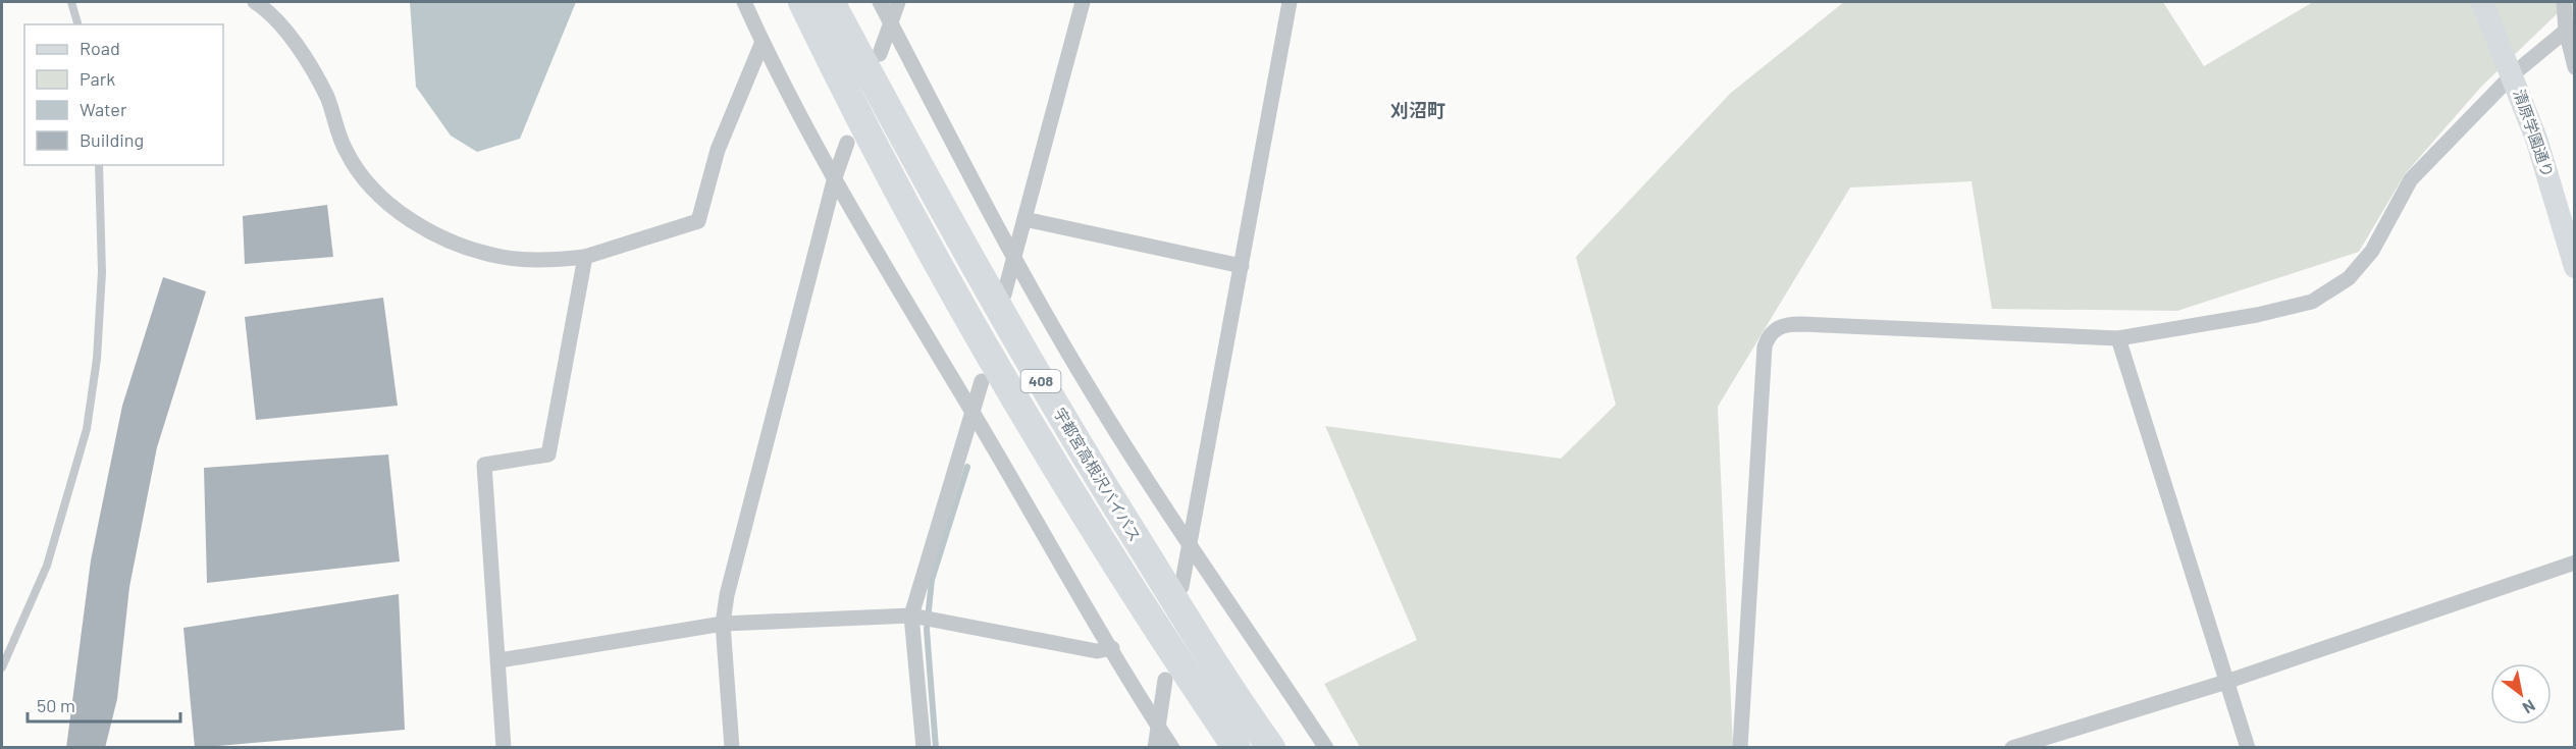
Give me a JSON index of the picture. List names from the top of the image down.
{
  "streets": {
    "highway": ["408", "宇都宮高根沢バイパス"],
    "street": ["清原学園通り"]
  },
  "districts": ["刈沼町"],
  "legend": [
    "Road",
    "Park",
    "Water",
    "Building"
  ],
  "scale_bar": "50 m",
  "north": "bottom right"
}
